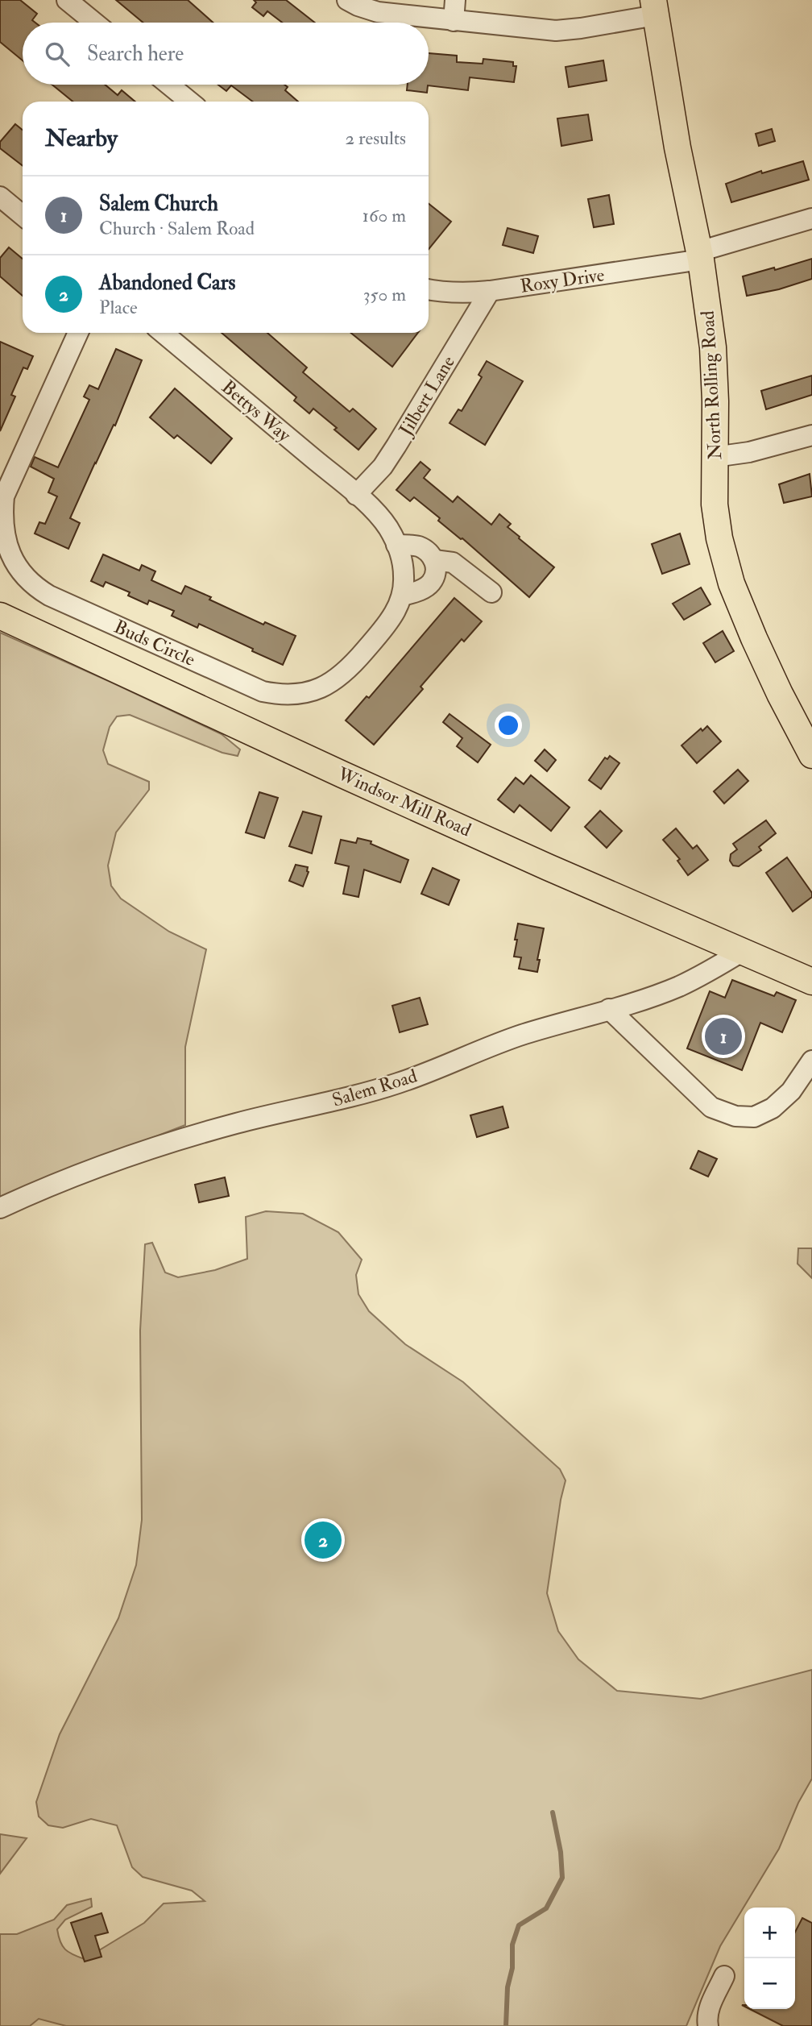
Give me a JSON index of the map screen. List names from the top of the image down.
{
  "streets": {
    "main road": ["North Rolling Road", "Windsor Mill Road"],
    "street": [
      "Roxy Drive",
      "Jilbert Lane",
      "Bettys Way",
      "Buds Circle",
      "Salem Road"
    ]
  },
  "crossings": [
    ["Roxy Drive", "North Rolling Road"],
    ["Roxy Drive", "Jilbert Lane"],
    ["Jilbert Lane", "Bettys Way"],
    ["Jilbert Lane", "Buds Circle"],
    ["Bettys Way", "Buds Circle"],
    ["Windsor Mill Road", "Salem Road"]
  ],
  "page": {
    "search": "Search here",
    "heading": ["Nearby", "2 results"],
    "list": [
      {
        "mark": "1",
        "name": "Salem Church",
        "note": "Church · Salem Road",
        "value": "160 m"
      },
      {
        "mark": "2",
        "name": "Abandoned Cars",
        "note": "Place",
        "value": "350 m"
      }
    ],
    "pins": ["1", "2"],
    "map_buttons": ["+", "−"]
  }
}
